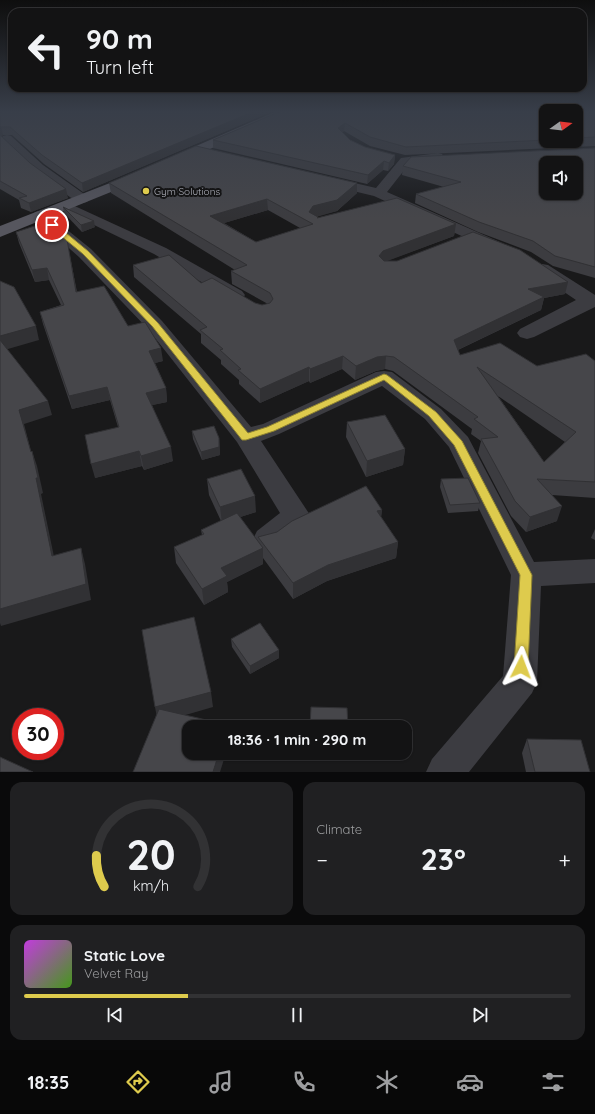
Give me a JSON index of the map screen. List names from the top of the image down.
{
  "places": ["Gym Solutions"],
  "north": "right",
  "page": {
    "turn": ["90 m", "Turn left"],
    "limit": "30",
    "trip": "18:36 · 1 min · 290 m",
    "tile": "Climate",
    "heat": ["−", "23°", "+"],
    "song": ["Static Love", "Velvet Ray"],
    "tabs": "18:35",
    "gauge": ["20", "km/h"]
  }
}
